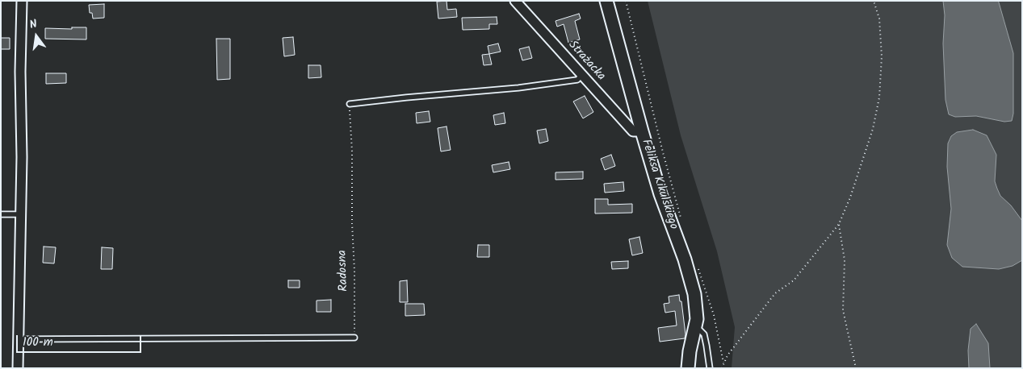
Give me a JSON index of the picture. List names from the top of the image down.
{
  "streets": {
    "main road": ["Feliksa Kikulskiego"],
    "street": ["Strażacka"],
    "path": ["Radosna"]
  },
  "crossings": [
    ["Strażacka", "Feliksa Kikulskiego"]
  ],
  "scale_bar": "100 m",
  "north": "top"
}
